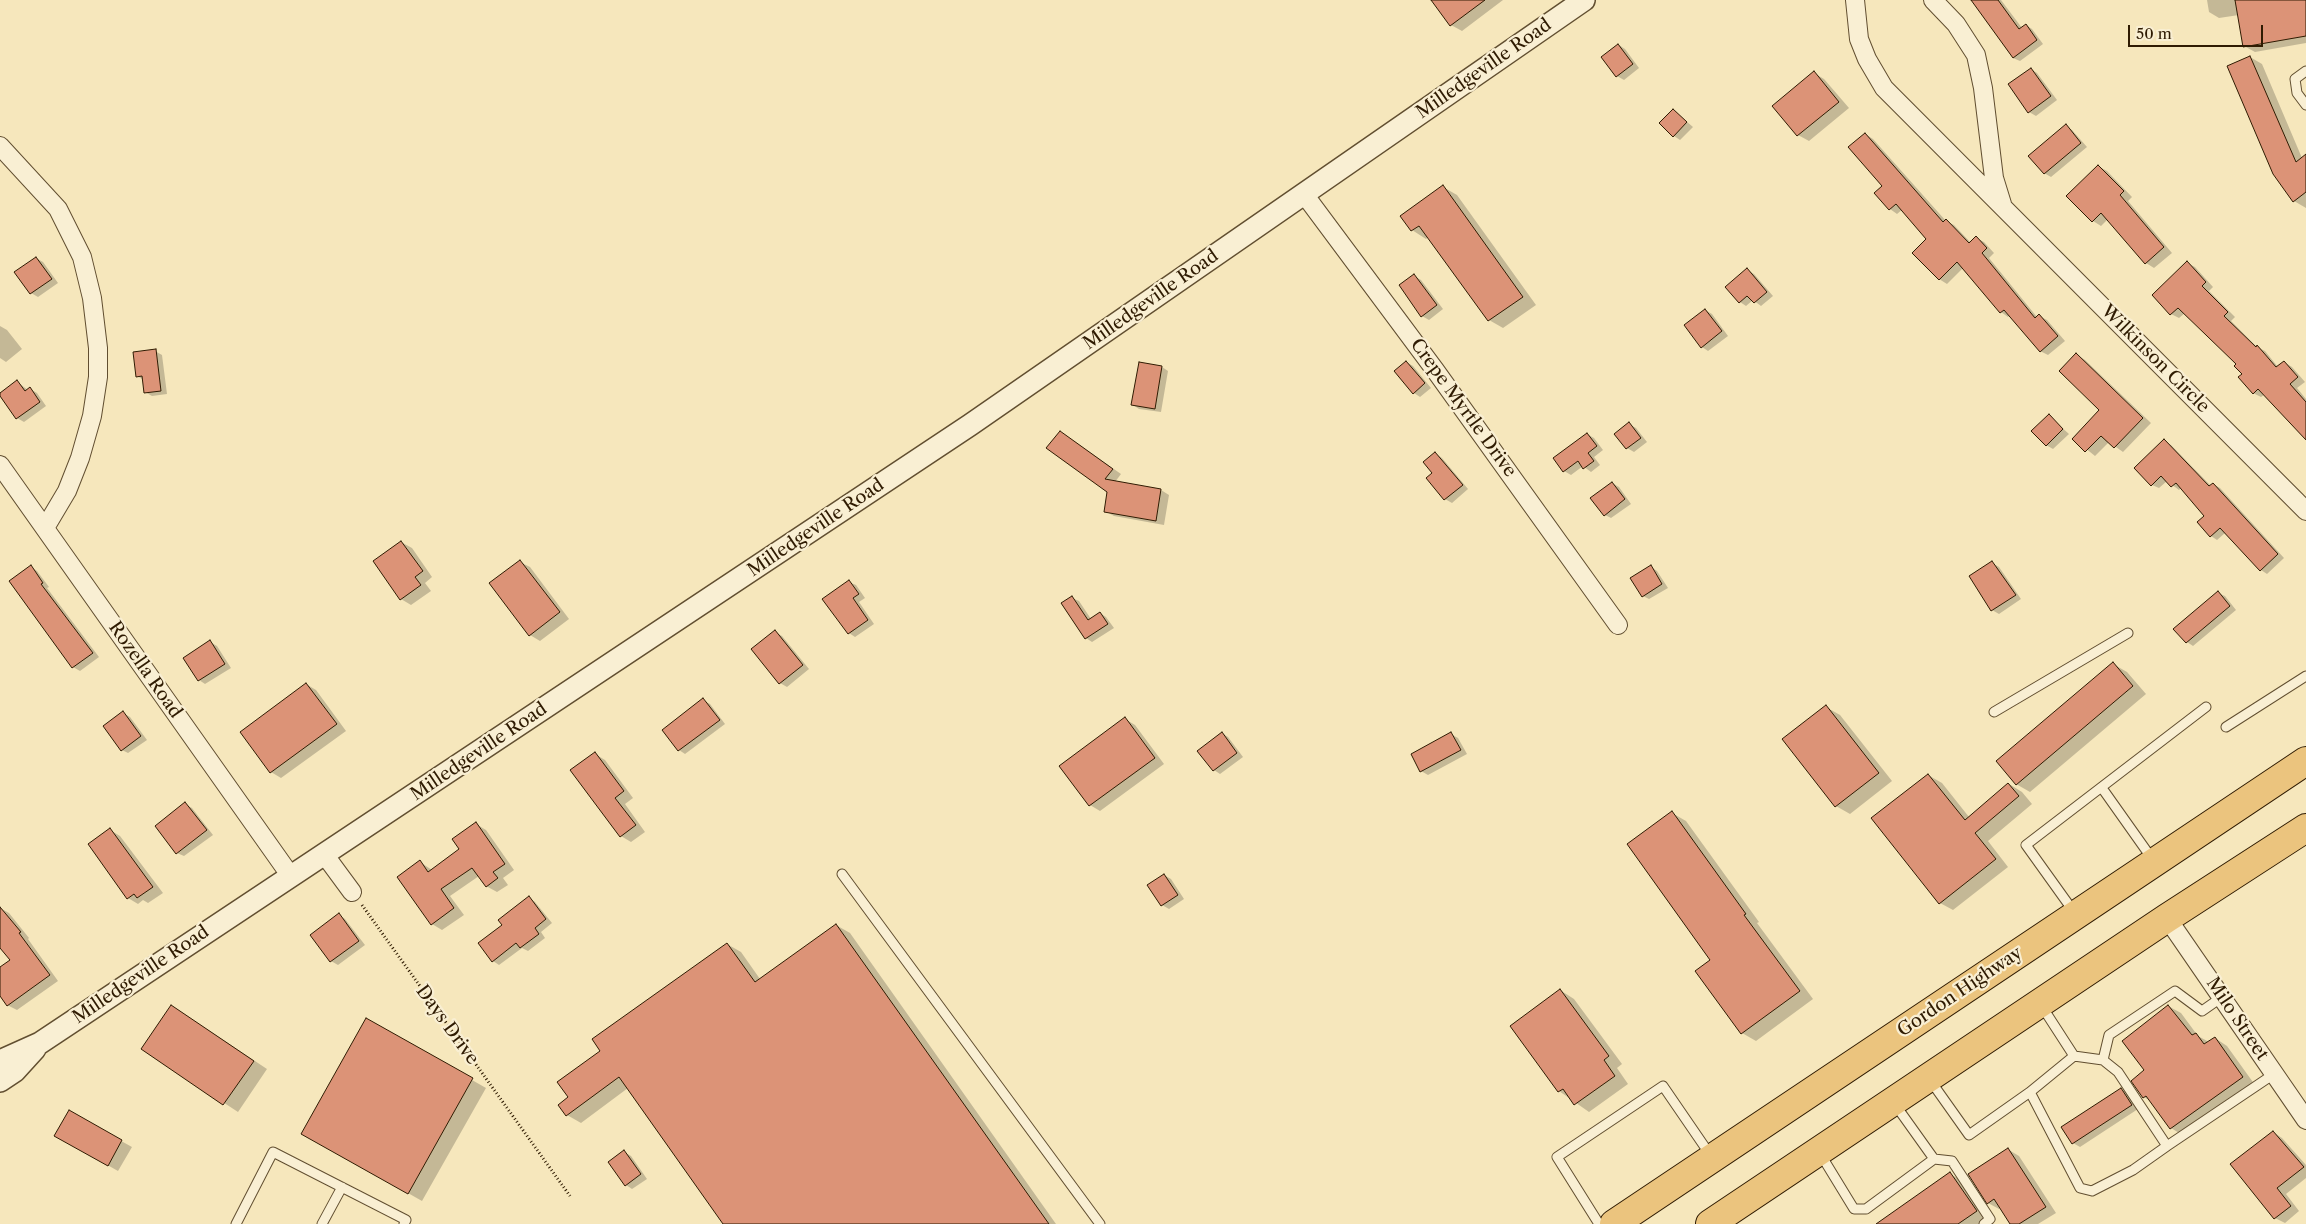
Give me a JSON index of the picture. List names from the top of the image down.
{
  "streets": {
    "highway": ["Gordon Highway"],
    "street": [
      "Milledgeville Road",
      "Wilkinson Circle",
      "Crepe Myrtle Drive",
      "Rozella Road",
      "Milo Street"
    ],
    "path": ["Days Drive"]
  },
  "crossings": [
    ["Milledgeville Road", "Crepe Myrtle Drive"],
    ["Milledgeville Road", "Rozella Road"]
  ],
  "scale_bar": "50 m"
}
